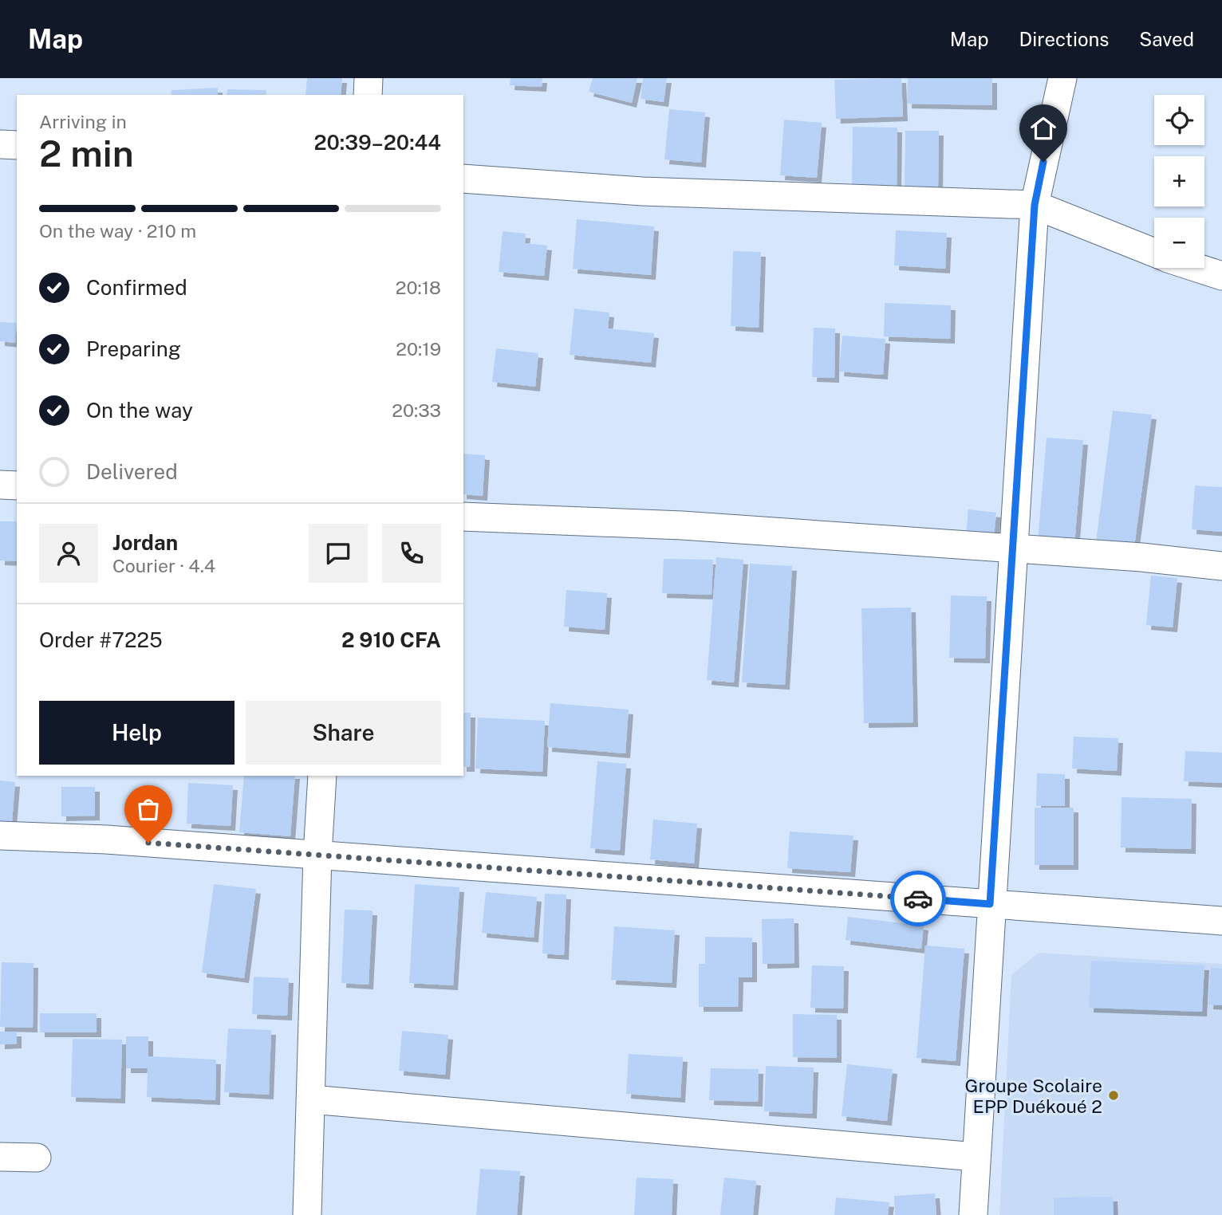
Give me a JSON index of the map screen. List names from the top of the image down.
{
  "places": ["Groupe Scolaire EPP Duékoué 2"],
  "page": {
    "header": "Map",
    "nav": ["Map", "Directions", "Saved"],
    "map_buttons": ["+", "−"],
    "heading": ["2 min", "Arriving in", "20:39–20:44"],
    "panel": [
      "Jordan",
      "Courier · 4.4",
      "Order #7225",
      "2 910 CFA"
    ],
    "bar": "On the way · 210 m",
    "list": [
      ["Confirmed", "20:18"],
      ["Preparing", "20:19"],
      ["On the way", "20:33"],
      "Delivered"
    ],
    "buttons": ["Help", "Share"]
  }
}
